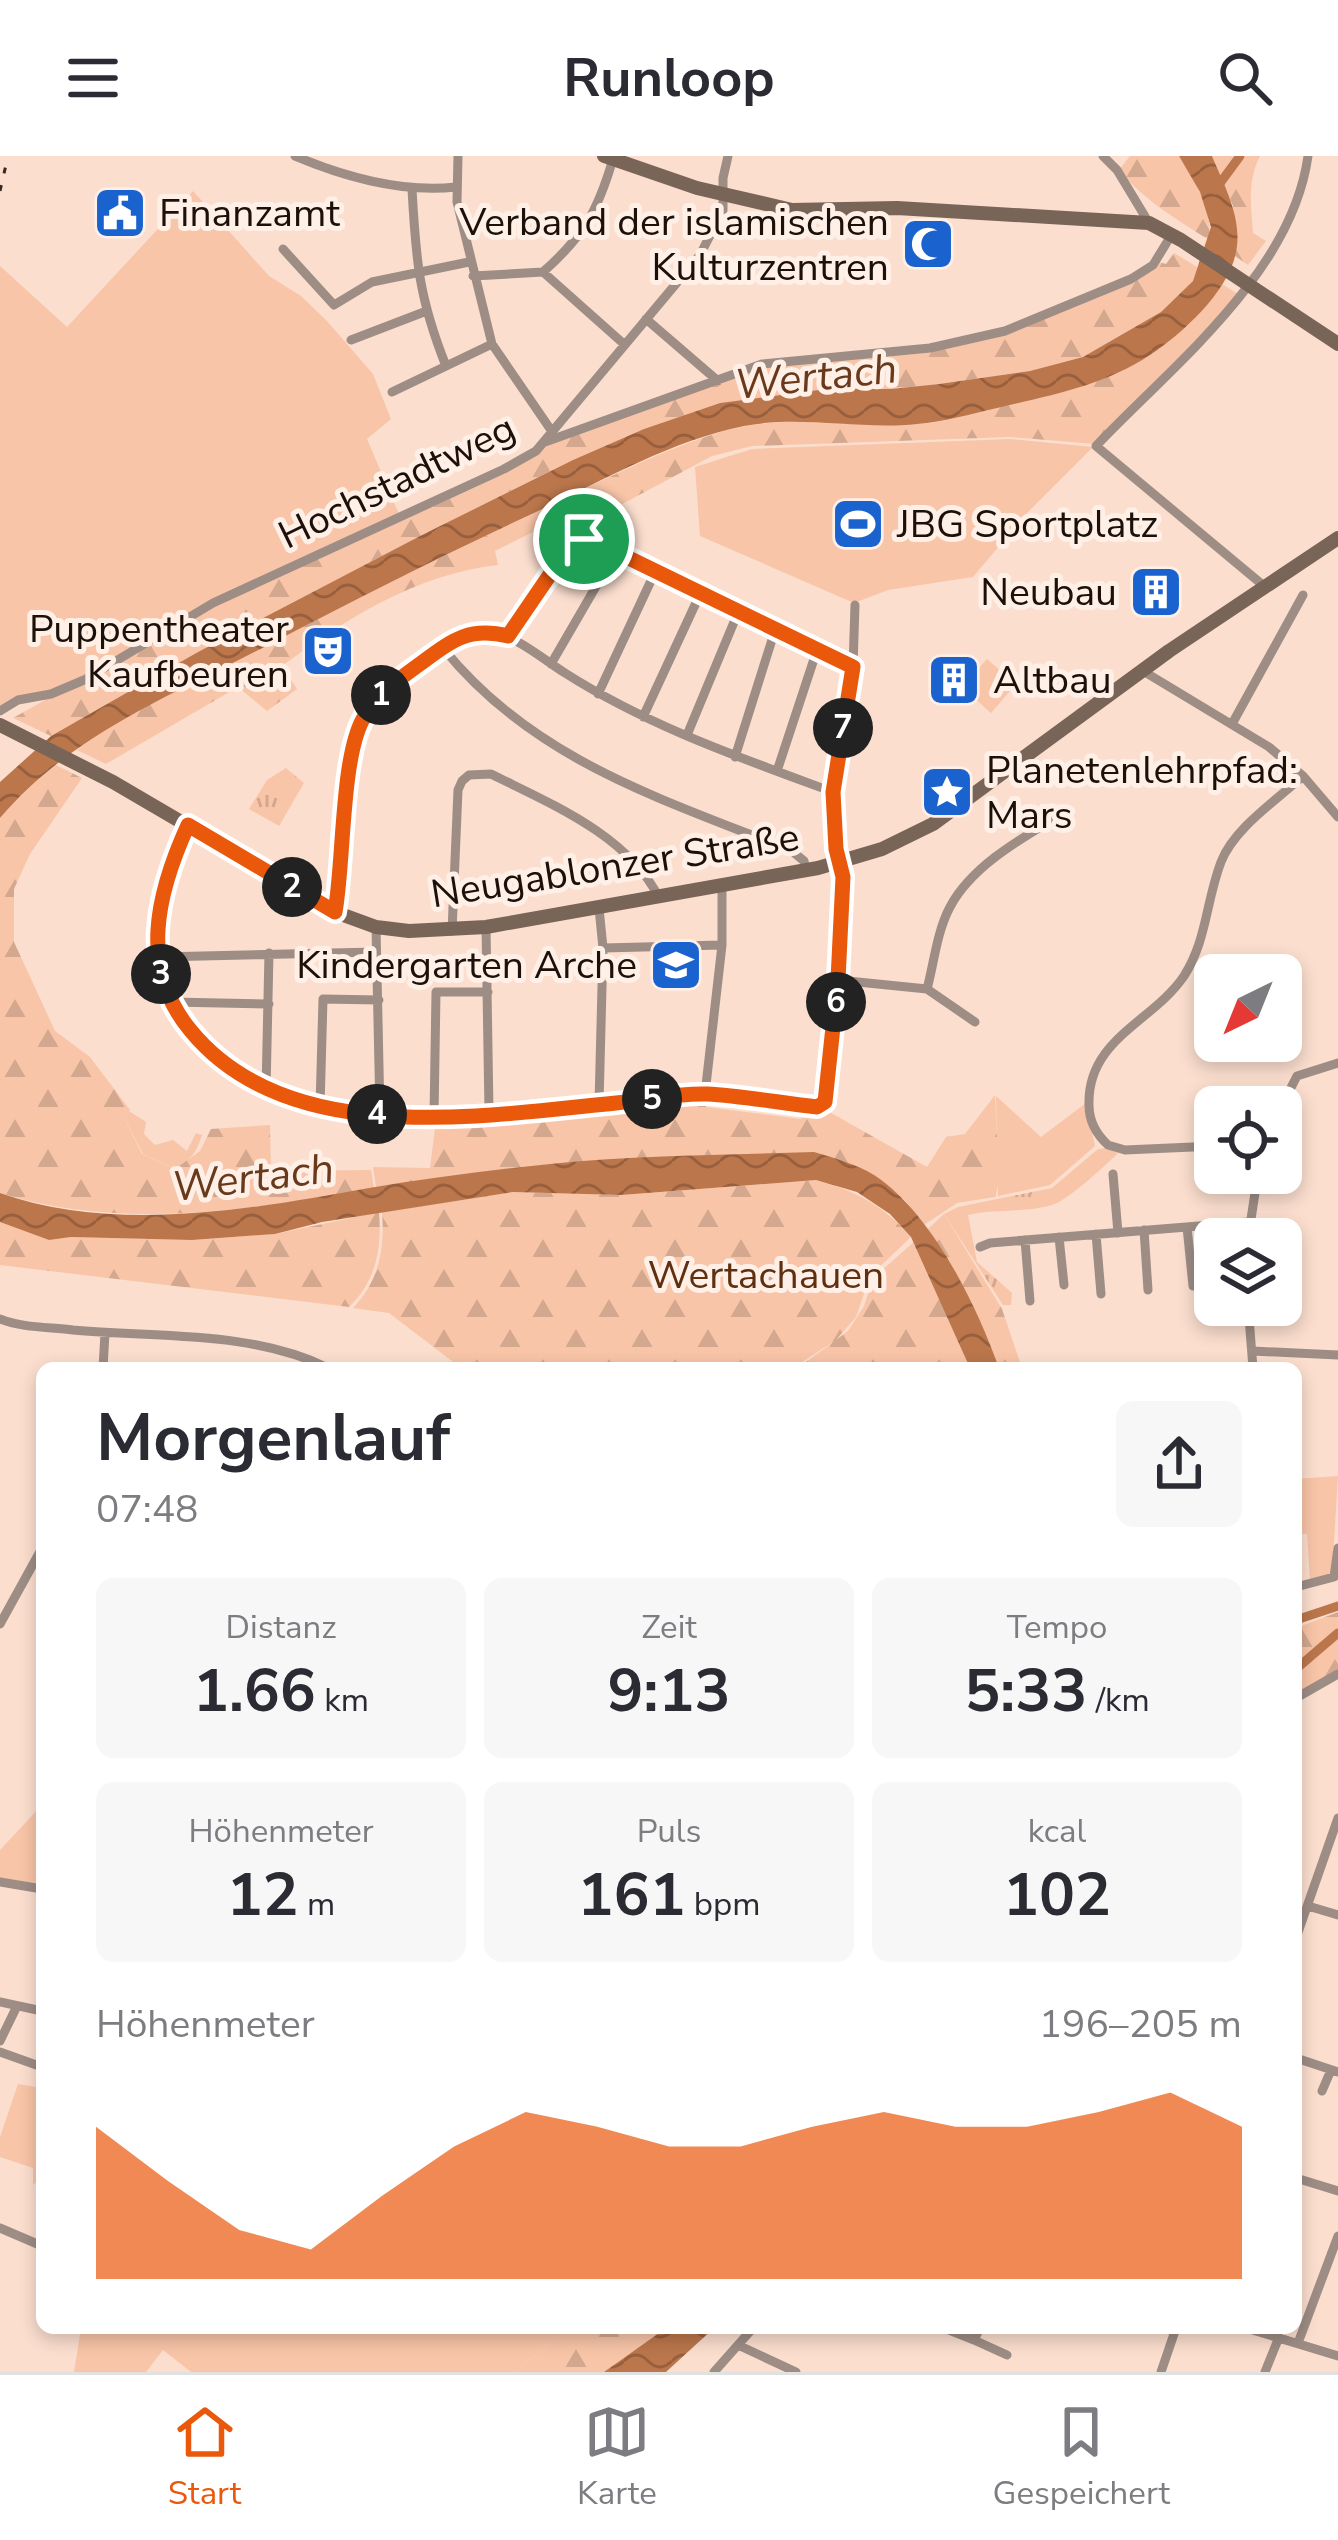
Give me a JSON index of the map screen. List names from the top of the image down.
{
  "streets": {
    "street": ["Hochstadtweg", "Neugablonzer Straße"]
  },
  "water": ["Wertach"],
  "parks": ["Wertachauen"],
  "places": {
    "public building": ["Finanzamt"],
    "mosque": ["Verband der islamischen Kulturzentren"],
    "sports": ["JBG Sportplatz"],
    "building": ["Neubau", "Altbau"],
    "theatre": ["Puppentheater Kaufbeuren"],
    "place": ["Planetenlehrpfad: Mars"],
    "school or university": ["Kindergarten Arche"]
  },
  "north": "bottom left",
  "page": {
    "header": "Runloop",
    "pins": [
      "1",
      "7",
      "2",
      "3",
      "6",
      "5",
      "4"
    ],
    "heading": ["Morgenlauf", "07:48"],
    "stats": [
      ["Distanz", "1.66 km"],
      ["Zeit", "9:13"],
      ["Tempo", "5:33 /km"],
      ["Höhenmeter", "12 m"],
      ["Puls", "161 bpm"],
      ["kcal", "102"]
    ],
    "chart": ["Höhenmeter", "196–205 m"],
    "tabs": ["Start", "Karte", "Gespeichert"]
  }
}
